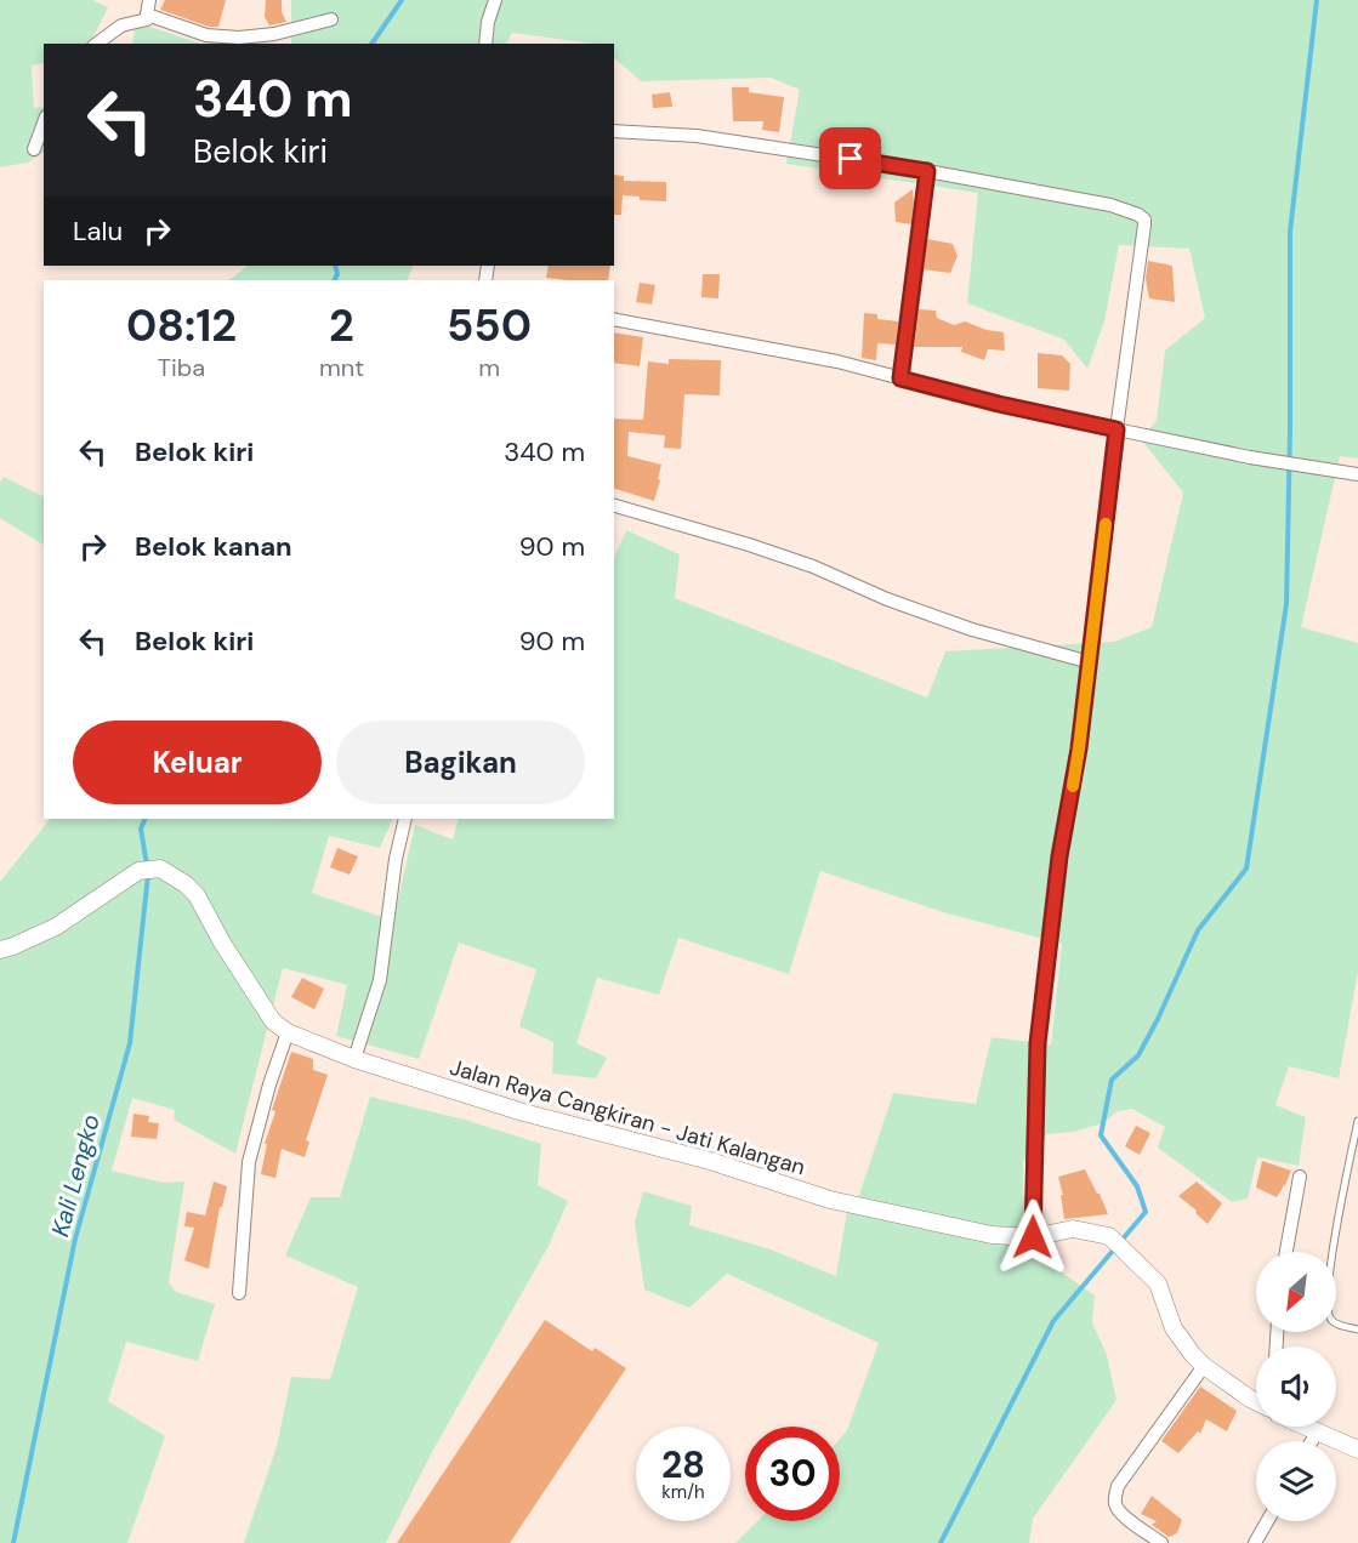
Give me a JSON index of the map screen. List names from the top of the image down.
{
  "streets": {
    "street": ["Jalan Raya Cangkiran - Jati Kalangan"]
  },
  "water": ["Kali Lengko"],
  "north": "bottom left",
  "page": {
    "turn": ["340 m", "Belok kiri"],
    "then": "Lalu",
    "eta": [
      "08:12",
      "Tiba",
      "2",
      "mnt",
      "550",
      "m"
    ],
    "list": [
      {
        "name": "Belok kiri",
        "value": "340 m"
      },
      {
        "name": "Belok kanan",
        "value": "90 m"
      },
      {
        "name": "Belok kiri",
        "value": "90 m"
      }
    ],
    "buttons": ["Keluar", "Bagikan"],
    "speed": "28 km/h",
    "limit": "30"
  }
}
